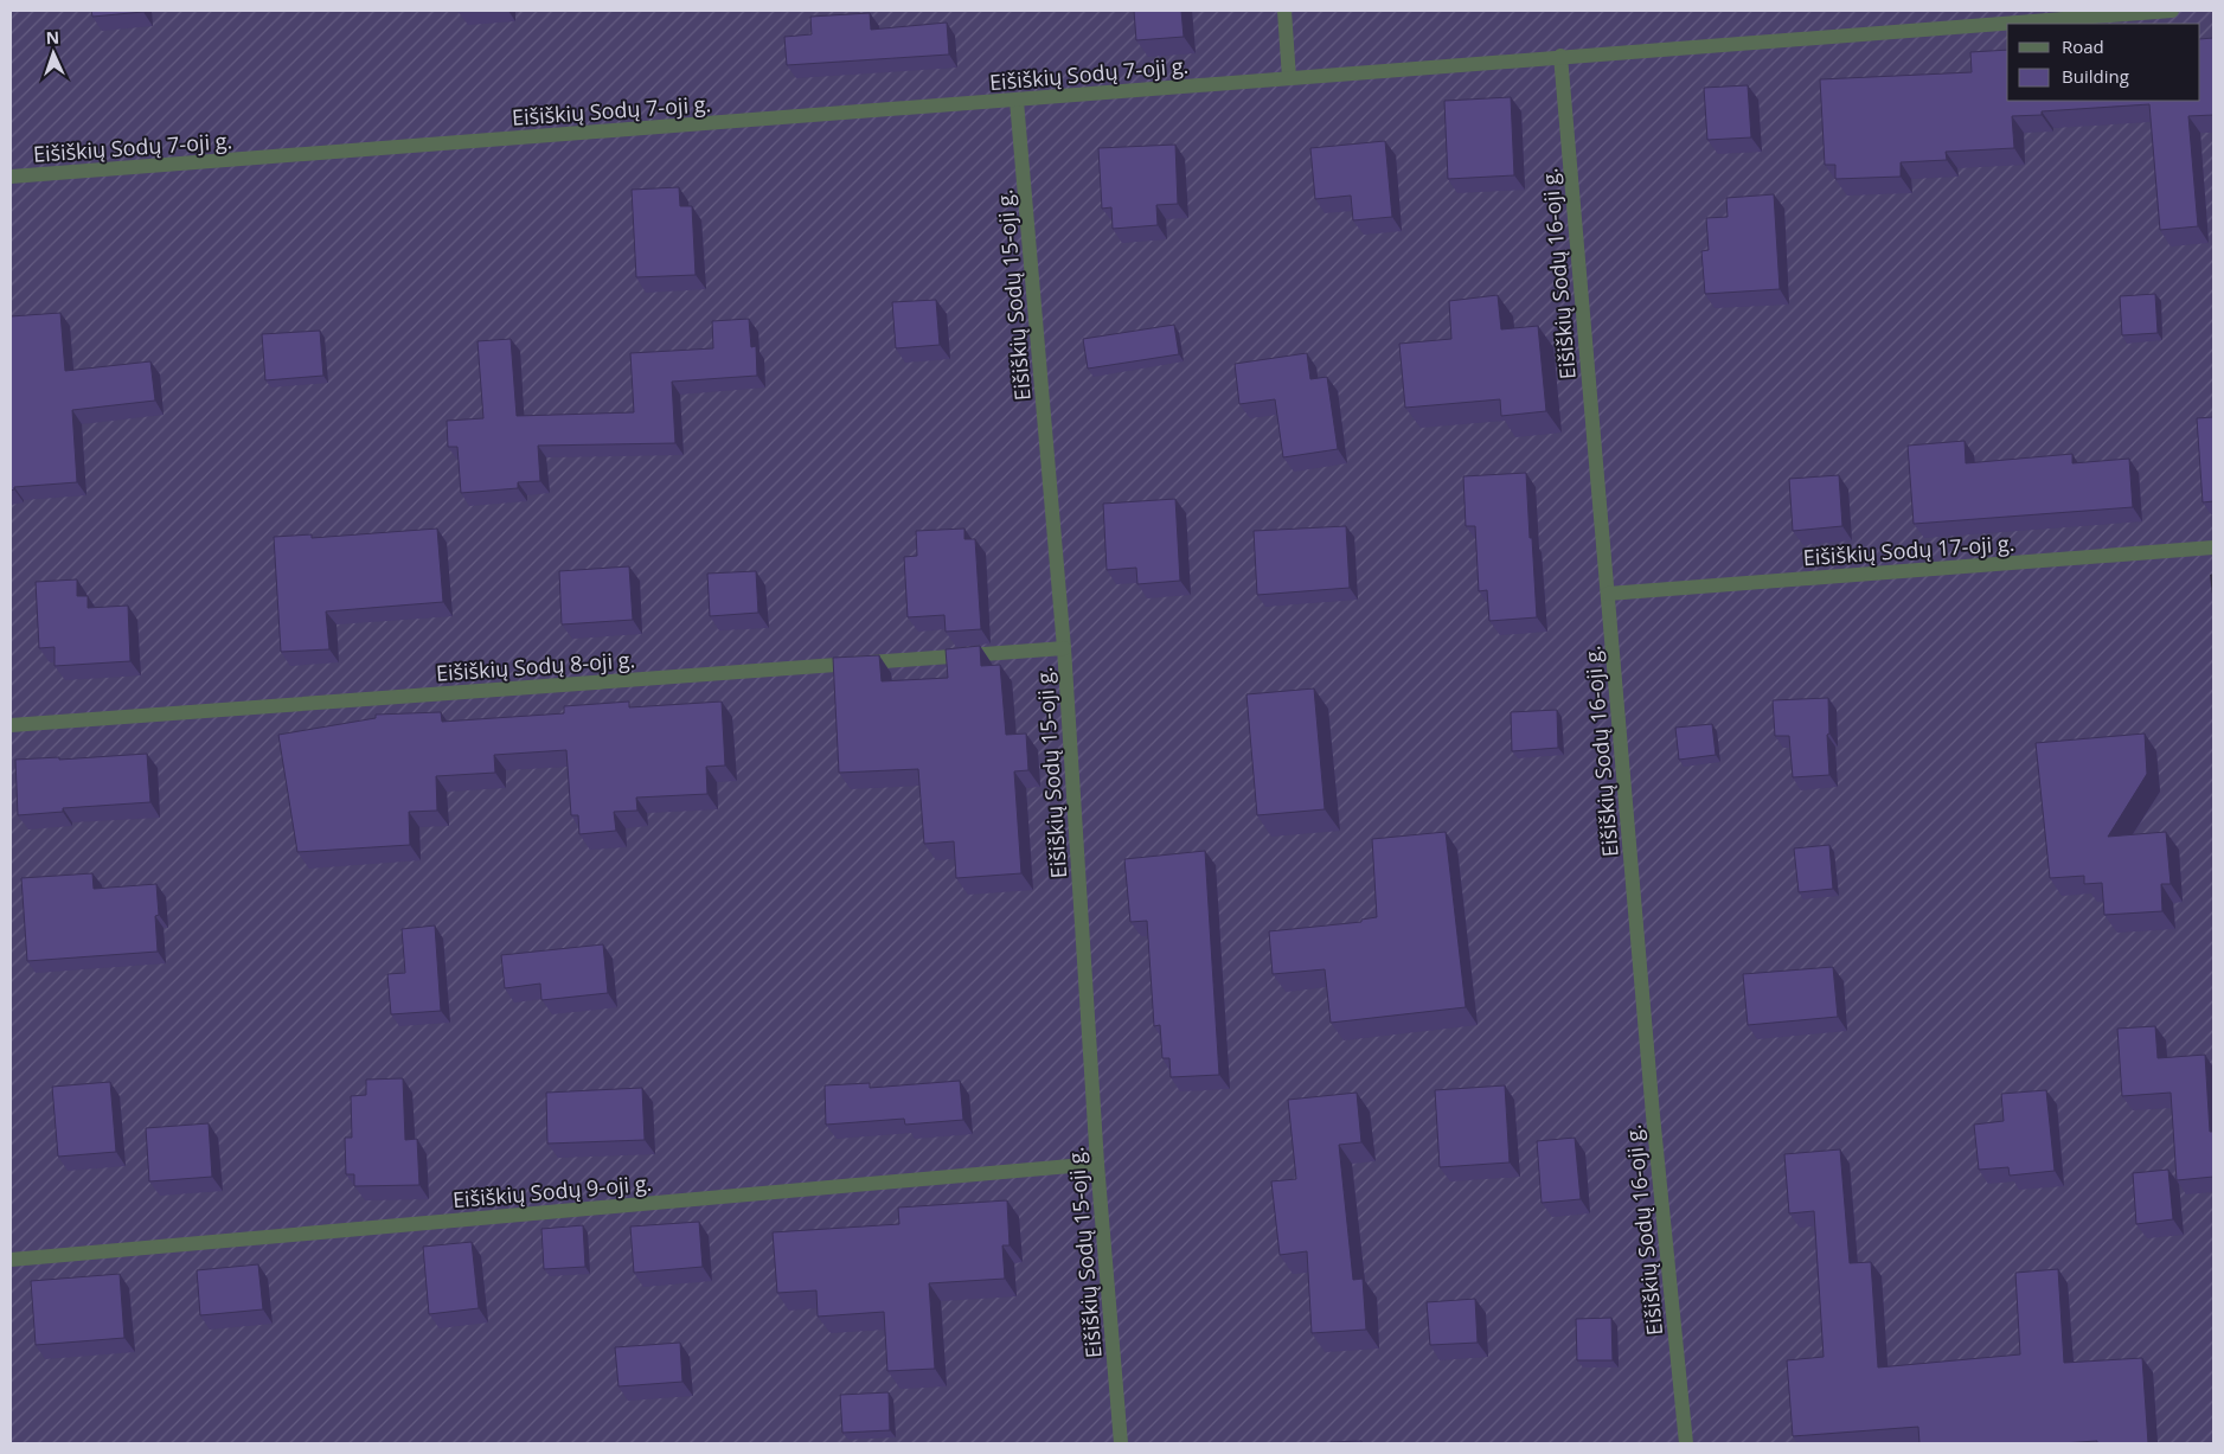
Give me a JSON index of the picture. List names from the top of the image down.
{
  "streets": {
    "street": [
      "Eišiškių Sodų 7-oji g.",
      "Eišiškių Sodų 16-oji g.",
      "Eišiškių Sodų 15-oji g.",
      "Eišiškių Sodų 17-oji g.",
      "Eišiškių Sodų 8-oji g.",
      "Eišiškių Sodų 9-oji g."
    ]
  },
  "crossings": [
    ["Eišiškių Sodų 7-oji g.", "Eišiškių Sodų 16-oji g."],
    ["Eišiškių Sodų 7-oji g.", "Eišiškių Sodų 15-oji g."],
    ["Eišiškių Sodų 16-oji g.", "Eišiškių Sodų 17-oji g."],
    ["Eišiškių Sodų 15-oji g.", "Eišiškių Sodų 8-oji g."],
    ["Eišiškių Sodų 15-oji g.", "Eišiškių Sodų 9-oji g."]
  ],
  "legend": ["Road", "Building"],
  "north": "top"
}
